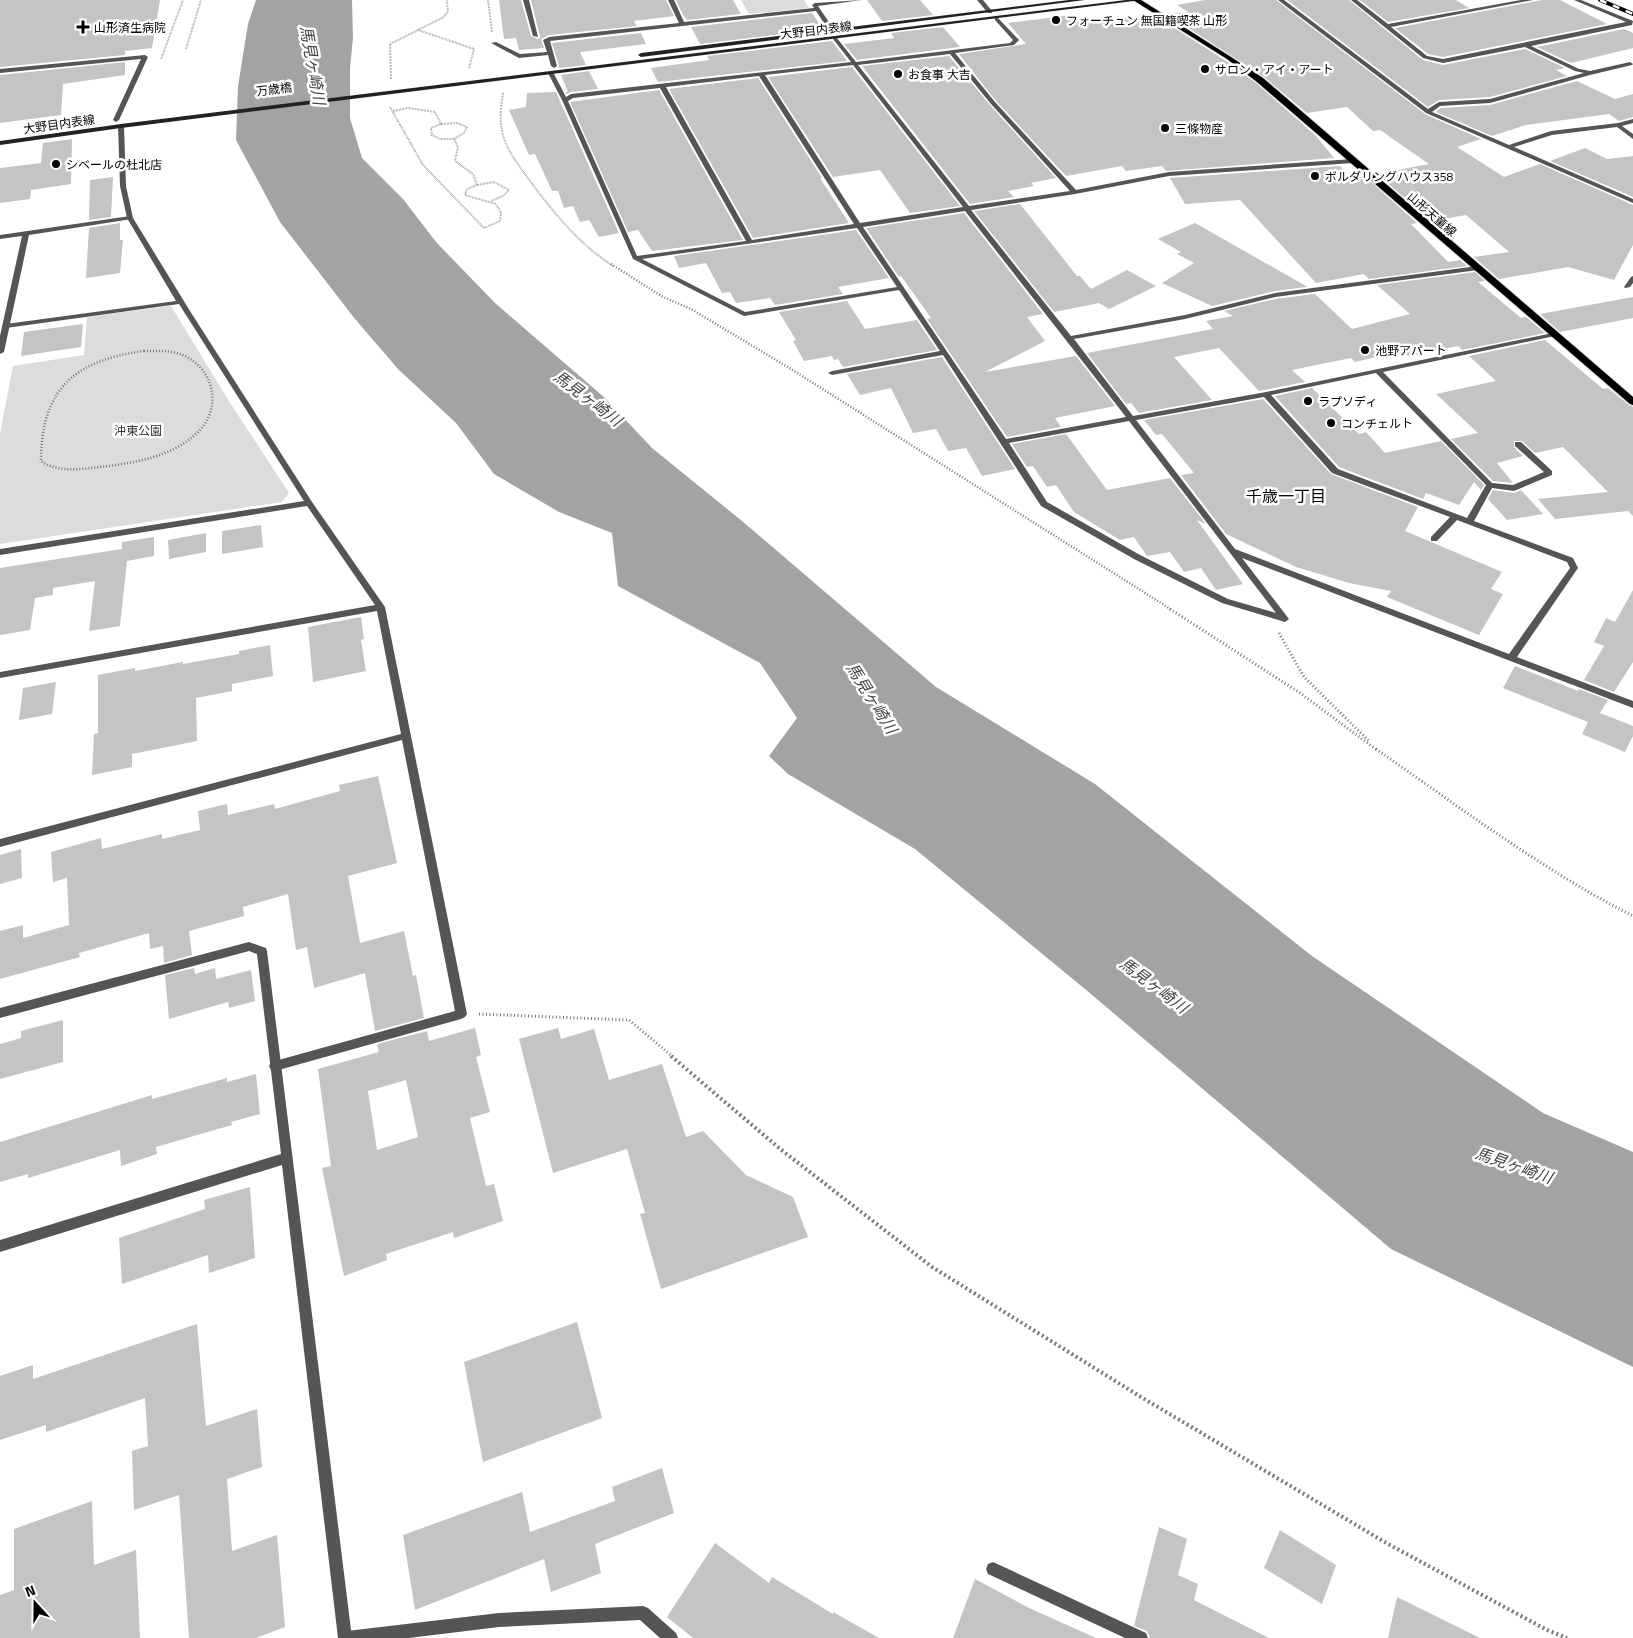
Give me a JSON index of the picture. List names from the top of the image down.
{
  "streets": {
    "main road": ["大野目内表線", "万歳橋", "山形天童線"]
  },
  "crossings": [
    ["大野目内表線", "万歳橋"],
    ["大野目内表線", "山形天童線"]
  ],
  "districts": ["千歳一丁目"],
  "water": ["馬見ヶ崎川"],
  "parks": ["沖東公園"],
  "places": {
    "other": [
      "フォーチュン 無国籍喫茶 山形",
      "サロン・アイ・アート",
      "お食事 大吉",
      "三條物産",
      "シベールの杜北店",
      "ボルダリングハウス358",
      "池野アパート",
      "ラプソディ",
      "コンチェルト"
    ],
    "health": ["山形済生病院"]
  },
  "north": "top"
}
